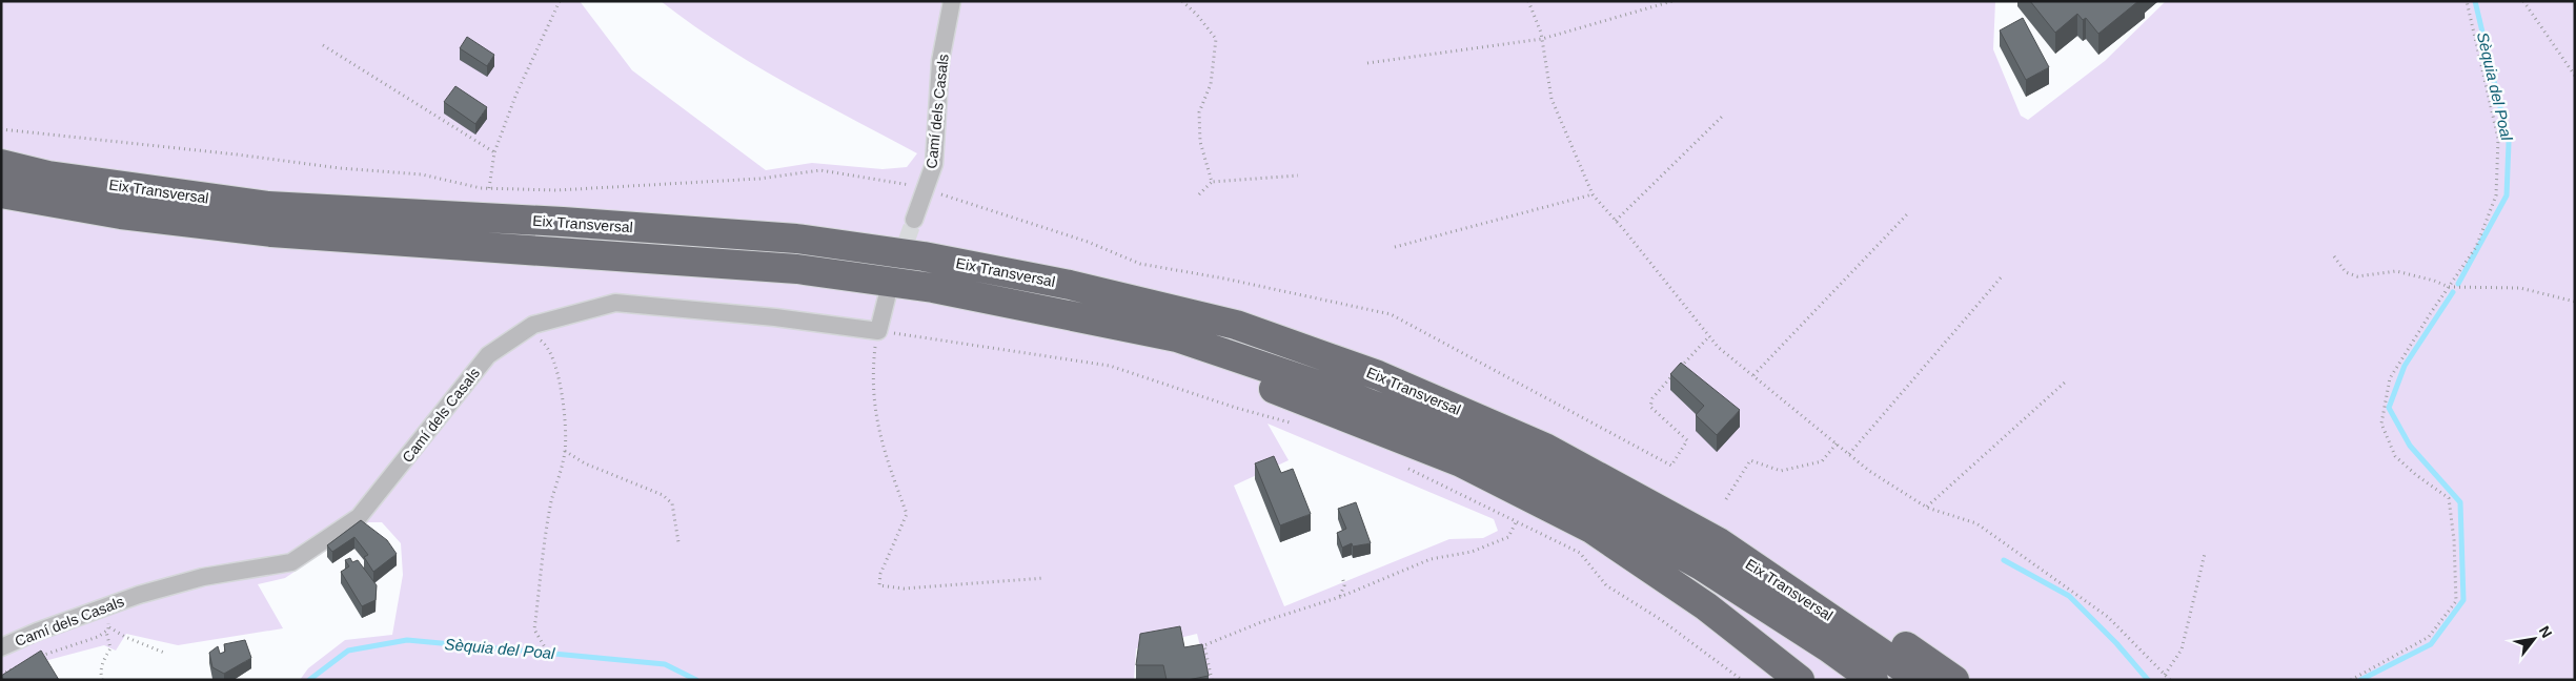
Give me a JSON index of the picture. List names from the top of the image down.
{
  "streets": {
    "highway": ["Eix Transversal"],
    "street": ["Camí dels Casals"]
  },
  "water": ["Sèquia del Poal"],
  "north": "top right"
}
